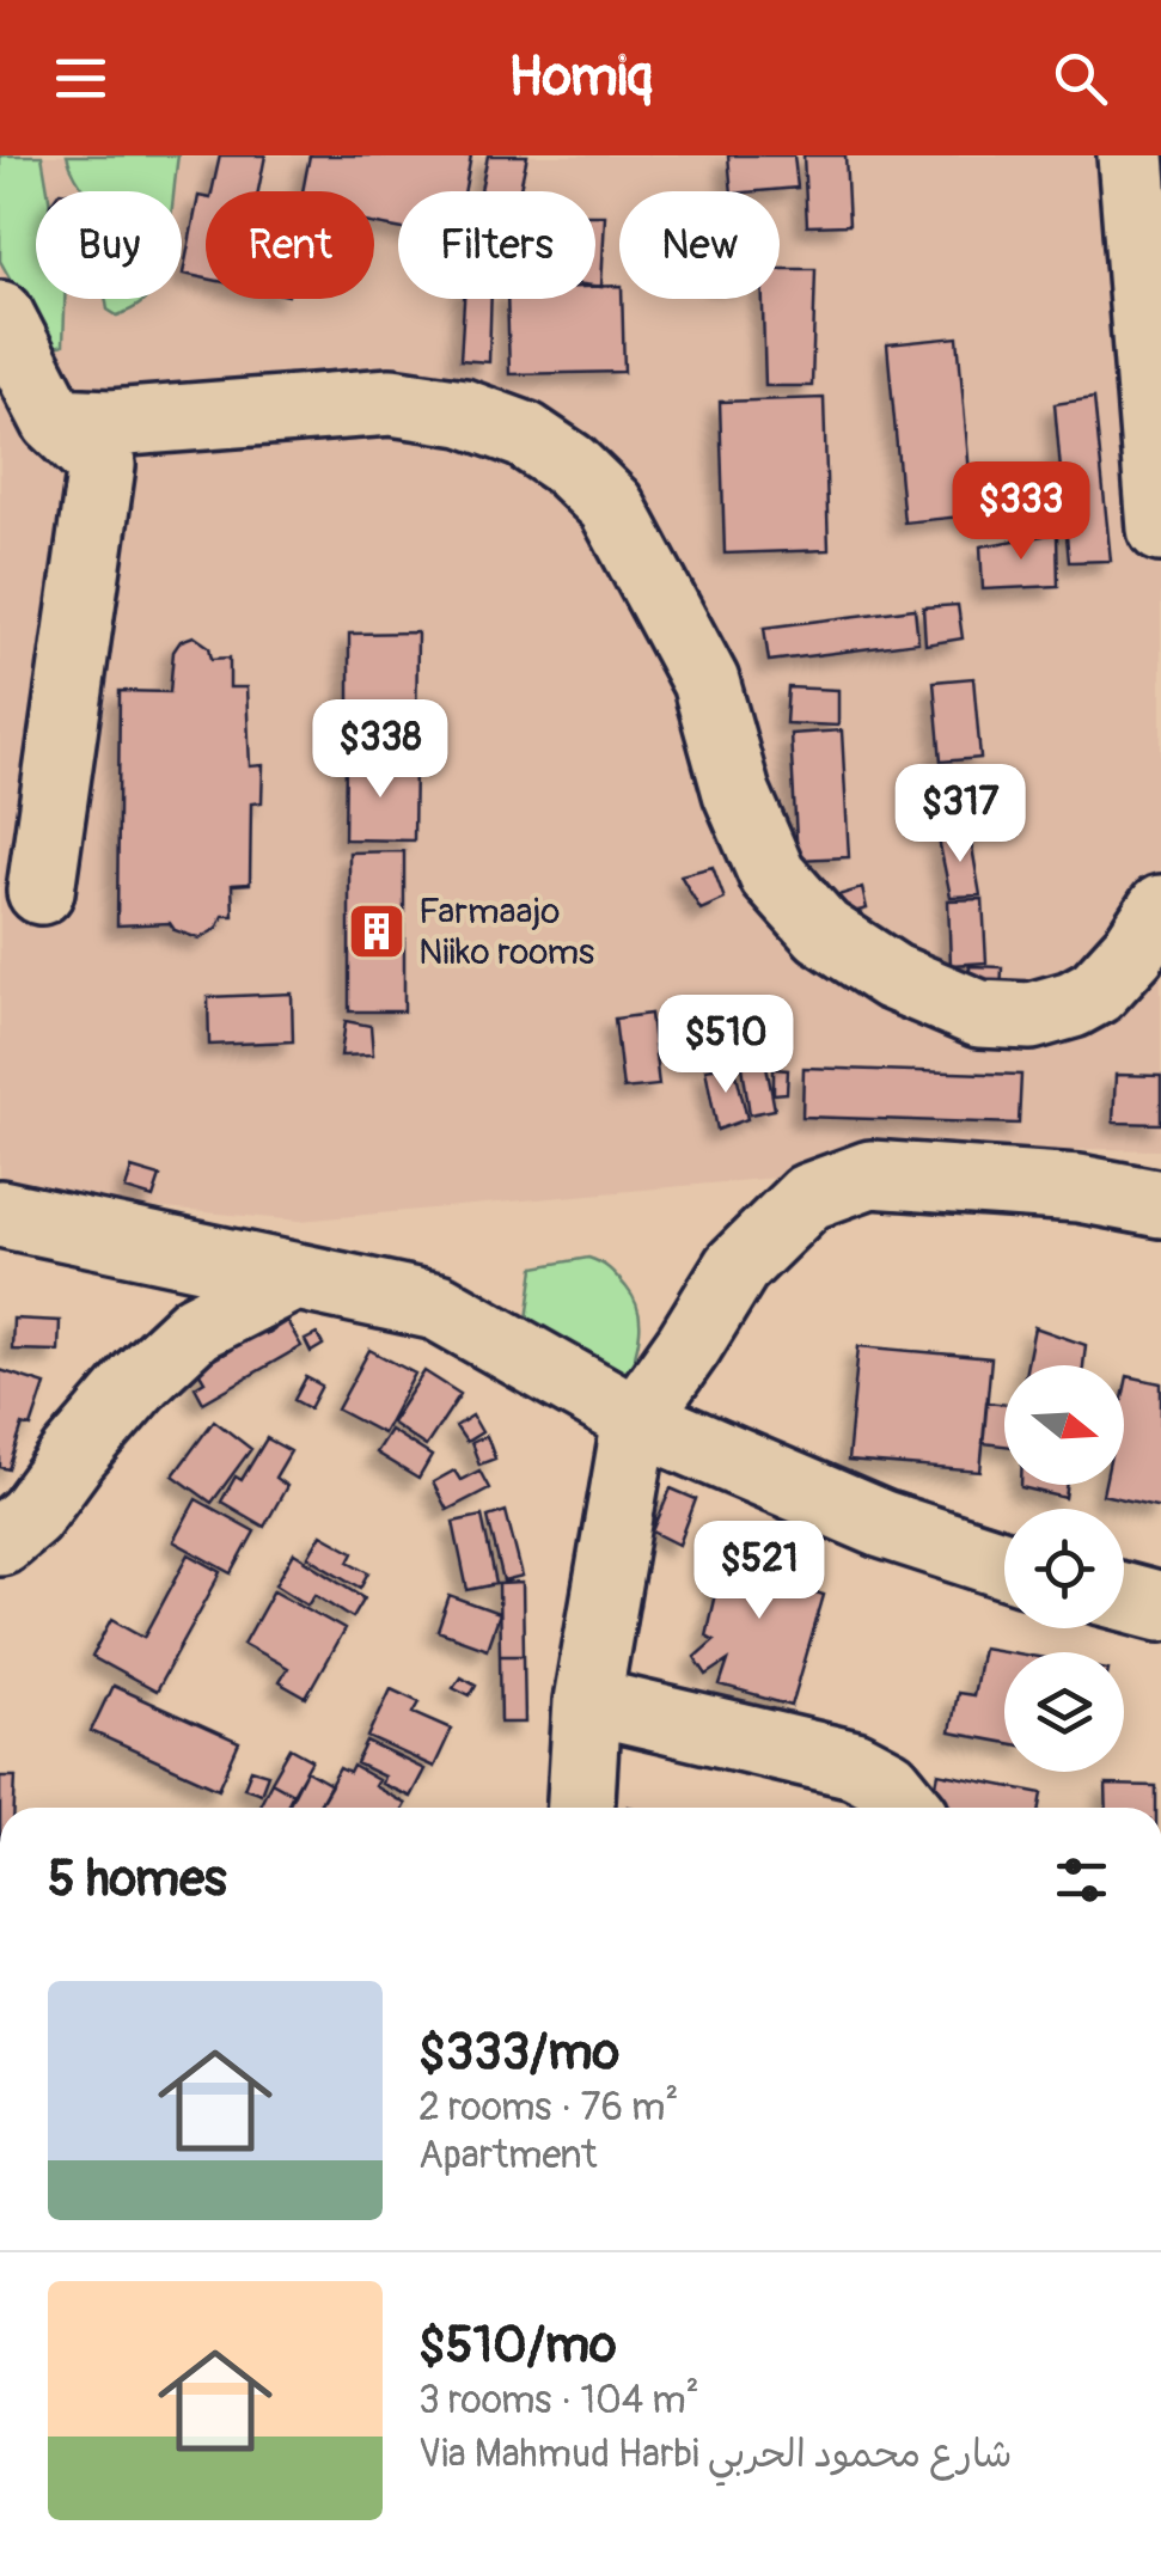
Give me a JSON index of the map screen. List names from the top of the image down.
{
  "places": {
    "building": ["Farmaajo Niiko rooms"]
  },
  "north": "right",
  "page": {
    "header": "Homiq",
    "chip": [
      "Buy",
      "Rent",
      "Filters",
      "New"
    ],
    "price": [
      "$333",
      "$338",
      "$317",
      "$510",
      "$521"
    ],
    "heading": "5 homes",
    "list": [
      {
        "name": "$333/mo",
        "note": "2 rooms · 76 m² · Apartment"
      },
      {
        "name": "$510/mo",
        "note": "3 rooms · 104 m² · Via Mahmud Harbi شارع محمود الحربي"
      }
    ]
  }
}
